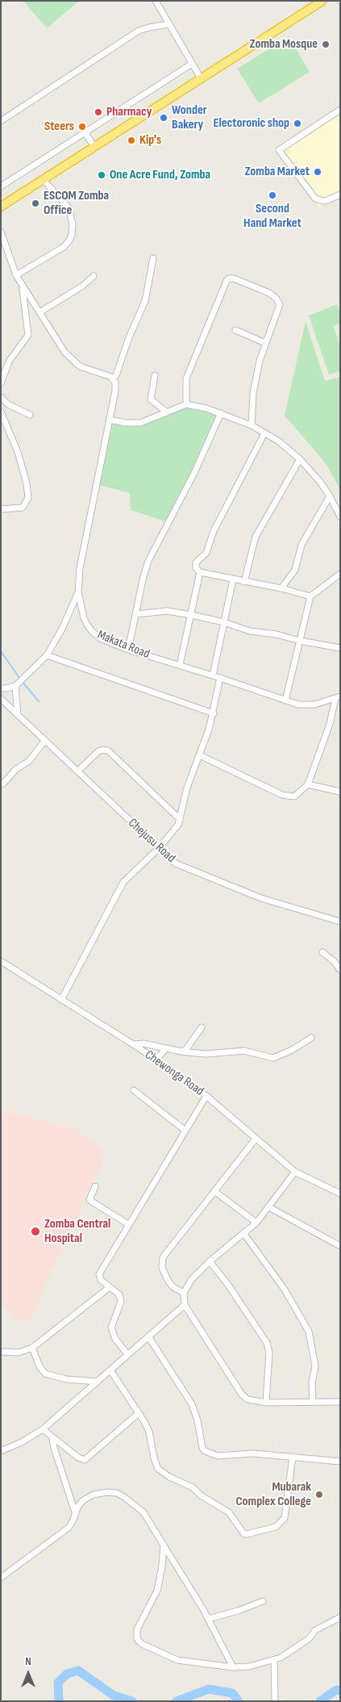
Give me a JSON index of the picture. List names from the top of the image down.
{
  "streets": {
    "street": ["Makata Road", "Chejusu Road", "Chewonga Road"]
  },
  "places": [
    "Zomba Mosque",
    "Pharmacy",
    "Wonder Bakery",
    "Electoronic shop",
    "Steers",
    "Kip's",
    "Zomba Market",
    "One Acre Fund, Zomba",
    "Second Hand Market",
    "ESCOM Zomba Office",
    "Zomba Central Hospital",
    "Mubarak Complex College"
  ],
  "north": "top"
}
